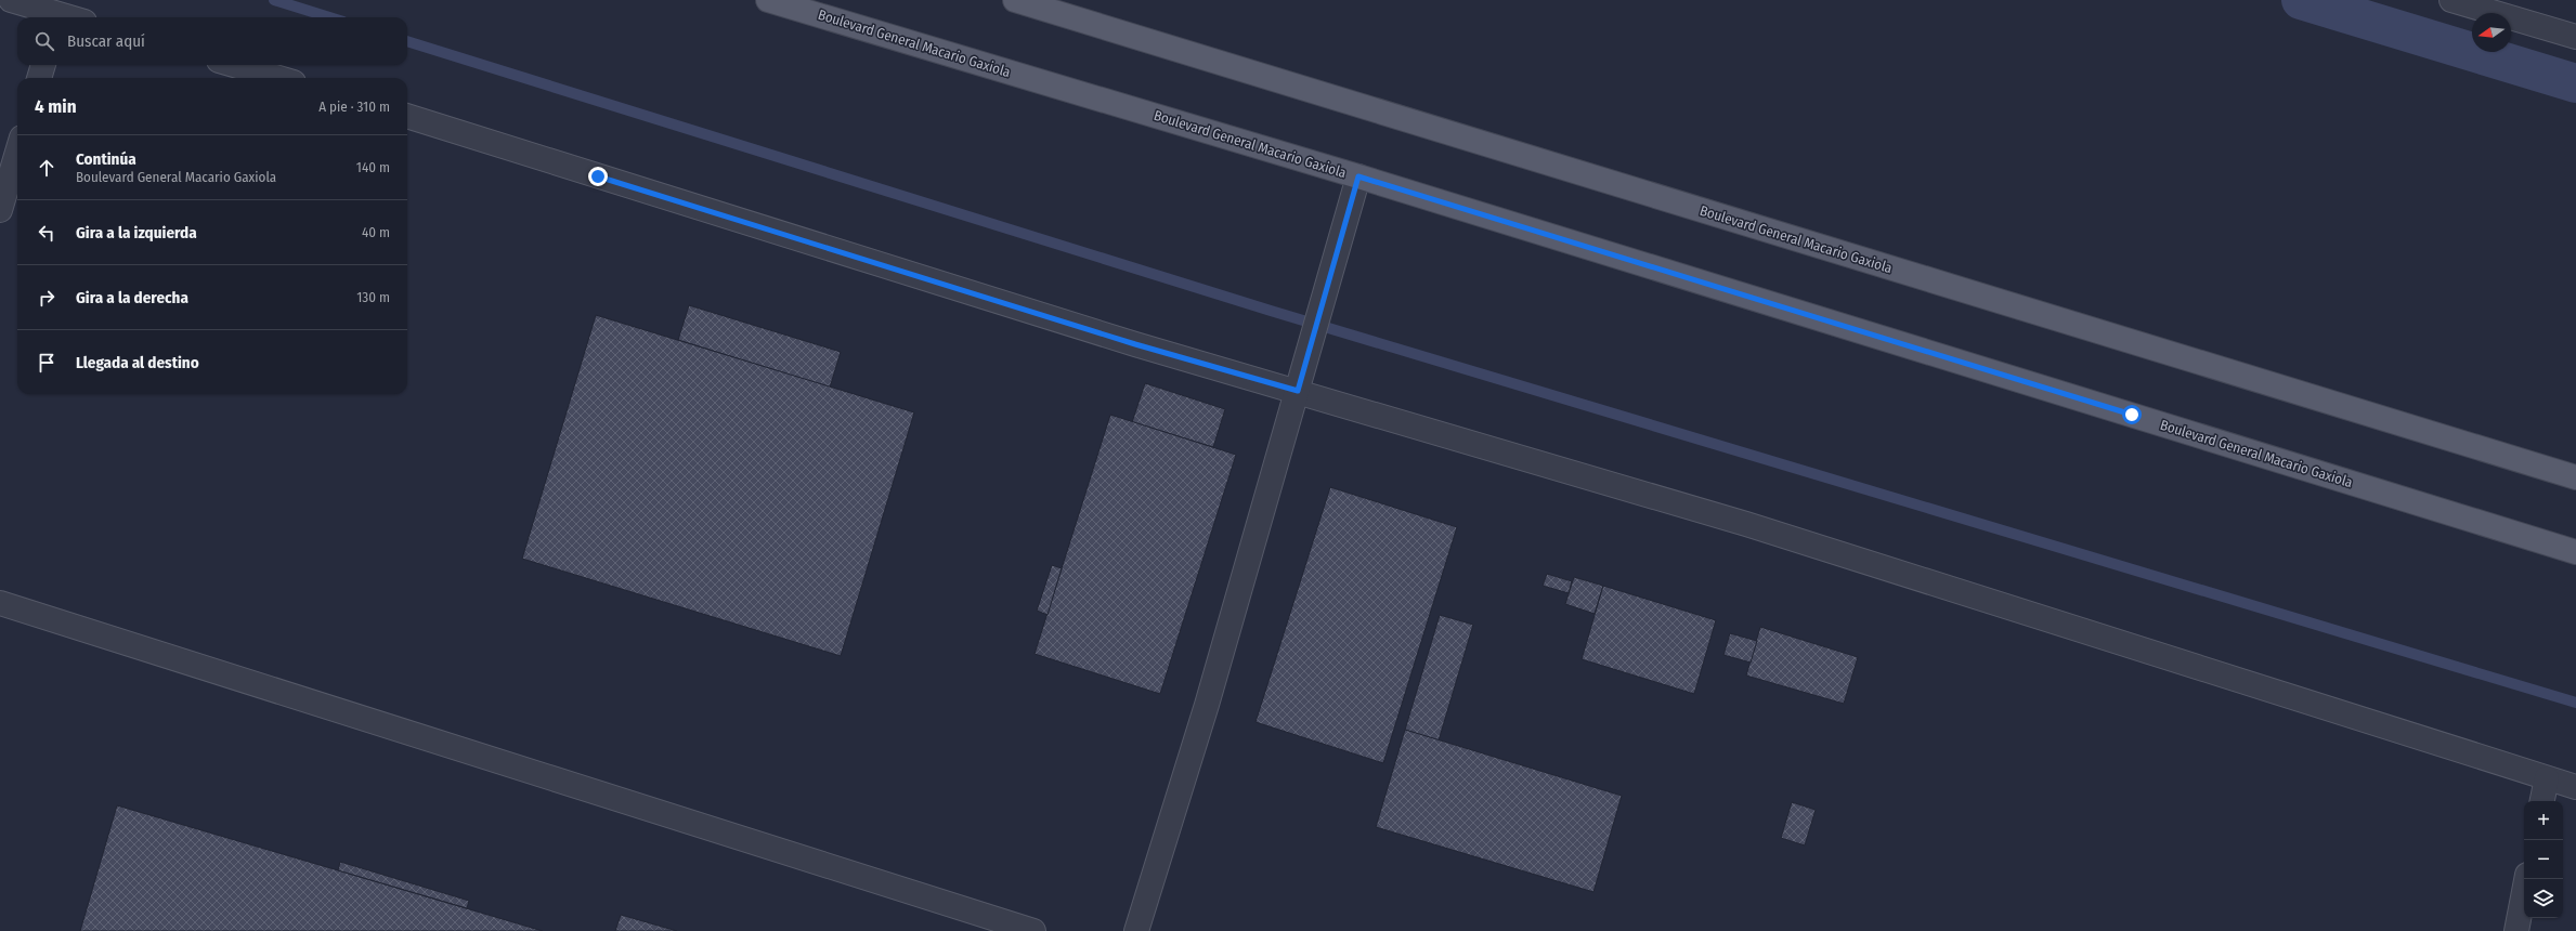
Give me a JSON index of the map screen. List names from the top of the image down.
{
  "streets": {
    "main road": ["Boulevard General Macario Gaxiola"]
  },
  "north": "left",
  "page": {
    "search": "Buscar aquí",
    "heading": ["4 min", "A pie · 310 m"],
    "list": [
      ["Continúa", "Boulevard General Macario Gaxiola", "140 m"],
      ["Gira a la izquierda", "40 m"],
      ["Gira a la derecha", "130 m"],
      "Llegada al destino"
    ],
    "map_buttons": ["+", "−"]
  }
}
